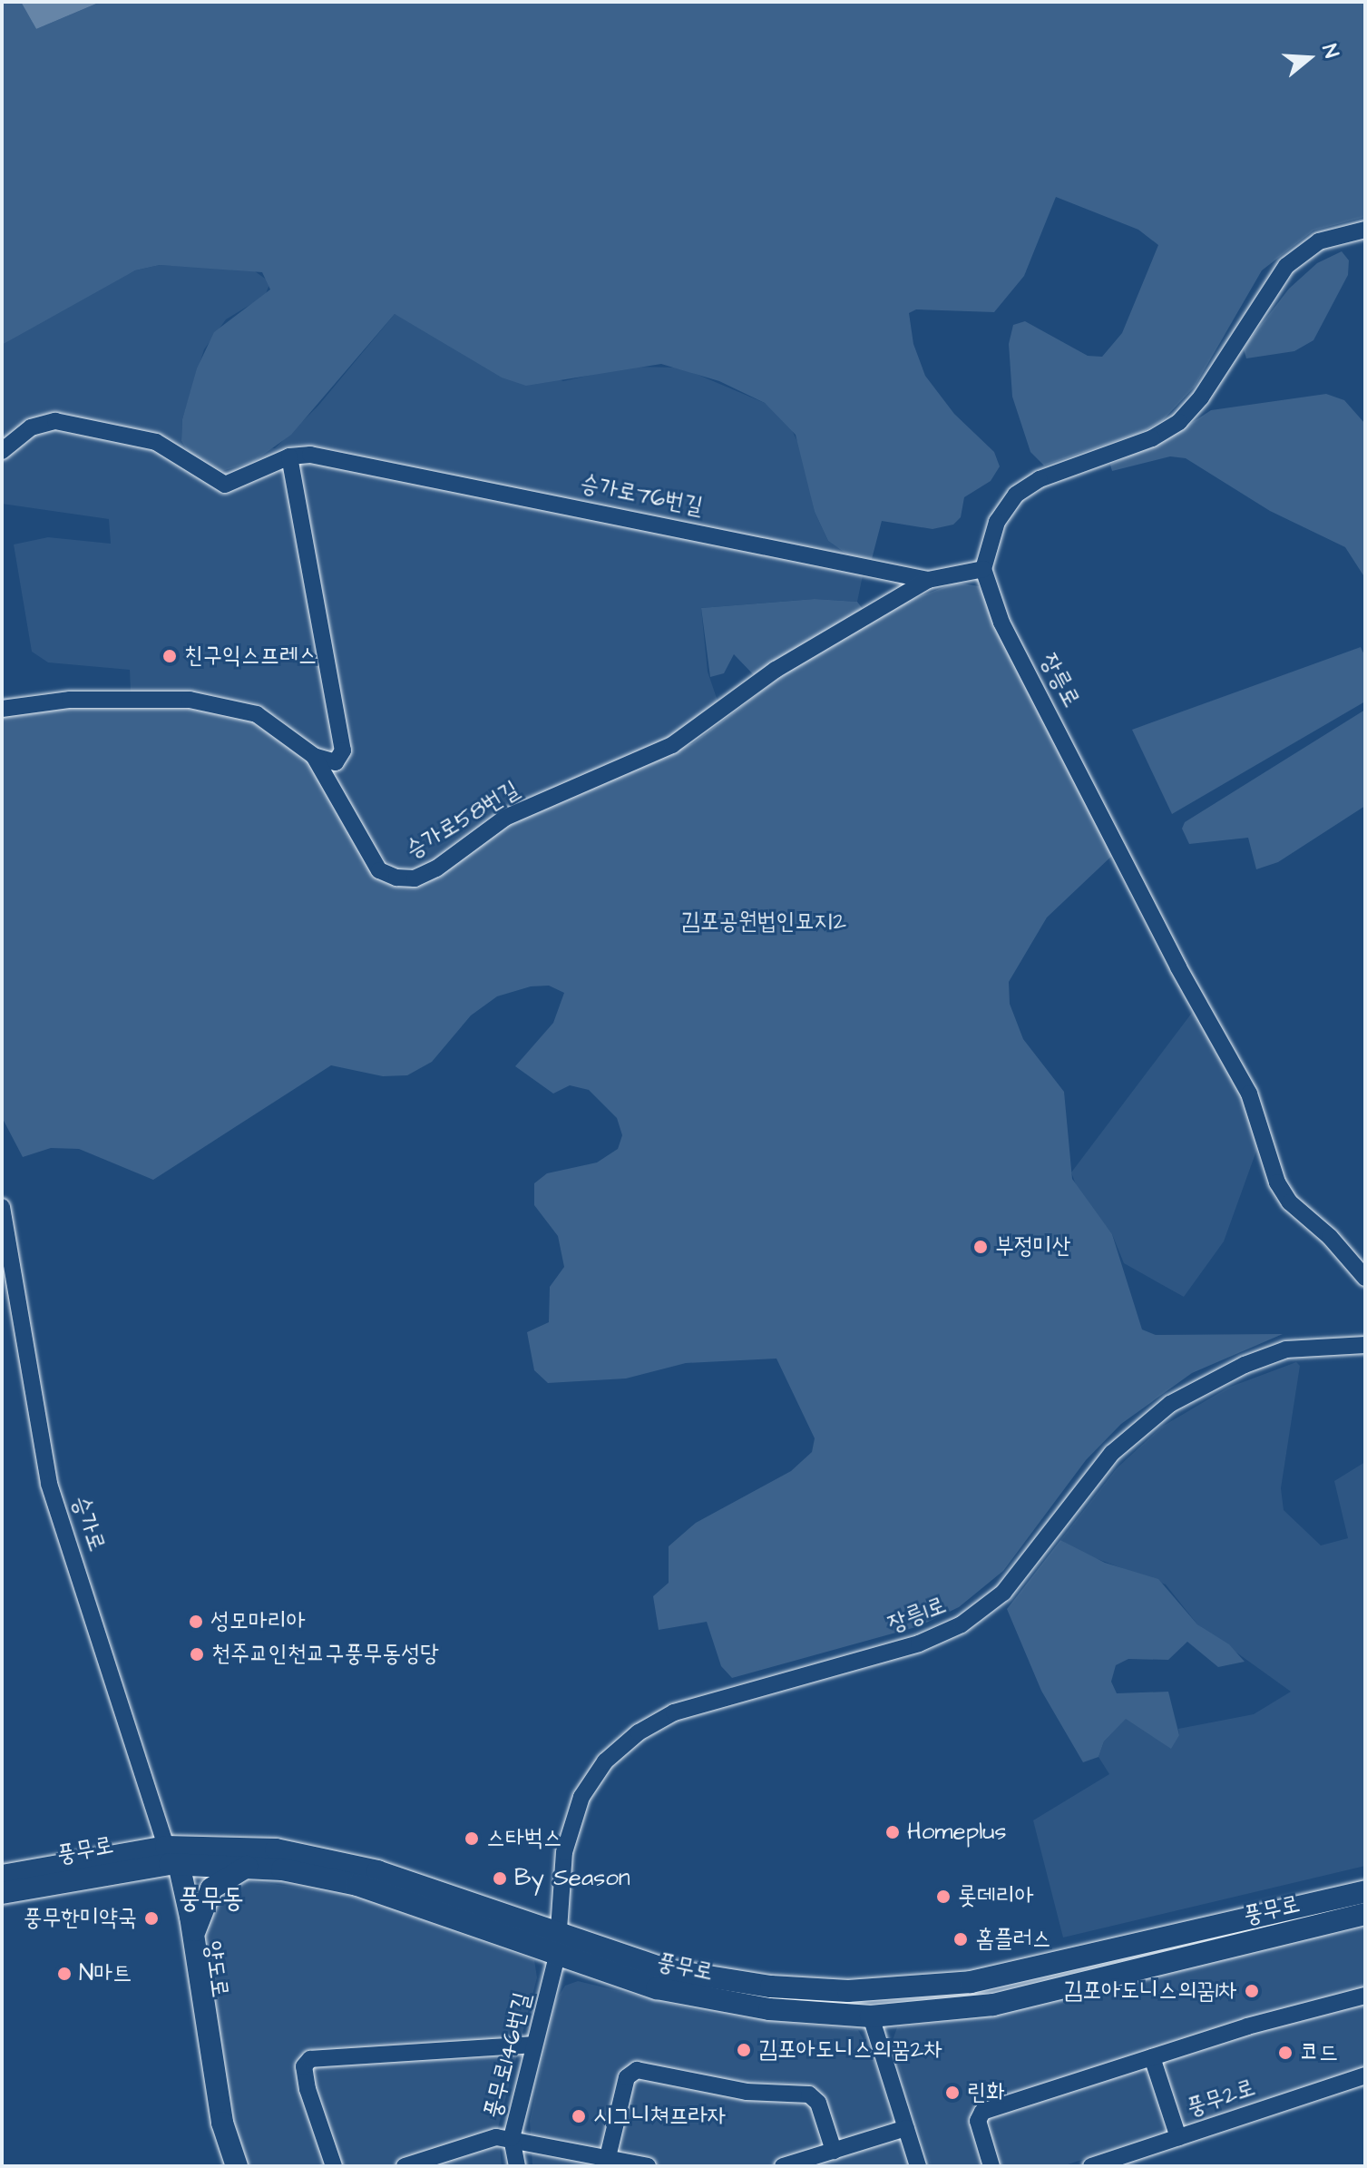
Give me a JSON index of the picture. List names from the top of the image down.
{
  "streets": {
    "street": [
      "승가로76번길",
      "장릉로",
      "승가로58번길",
      "승가로",
      "장릉1로",
      "풍무로",
      "양도로",
      "풍무로146번길",
      "풍무2로"
    ]
  },
  "crossings": [
    ["승가로76번길", "장릉로"],
    ["승가로76번길", "승가로58번길"],
    ["승가로", "풍무로"],
    ["승가로", "양도로"],
    ["장릉1로", "풍무로"],
    ["장릉1로", "풍무로146번길"],
    ["풍무로", "양도로"],
    ["풍무로", "풍무로146번길"]
  ],
  "districts": ["풍무동"],
  "parks": ["김포공원법인묘지2"],
  "places": [
    "친구익스프레스",
    "부정미산",
    "성모마리아",
    "천주교인천교구풍무동성당",
    "Homeplus",
    "스타벅스",
    "By Season",
    "롯데리아",
    "풍무한미약국",
    "홈플러스",
    "N마트",
    "김포아도니스의꿈1차",
    "김포아도니스의꿈2차",
    "코드",
    "린화",
    "시그니쳐프라자"
  ],
  "north": "right"
}
